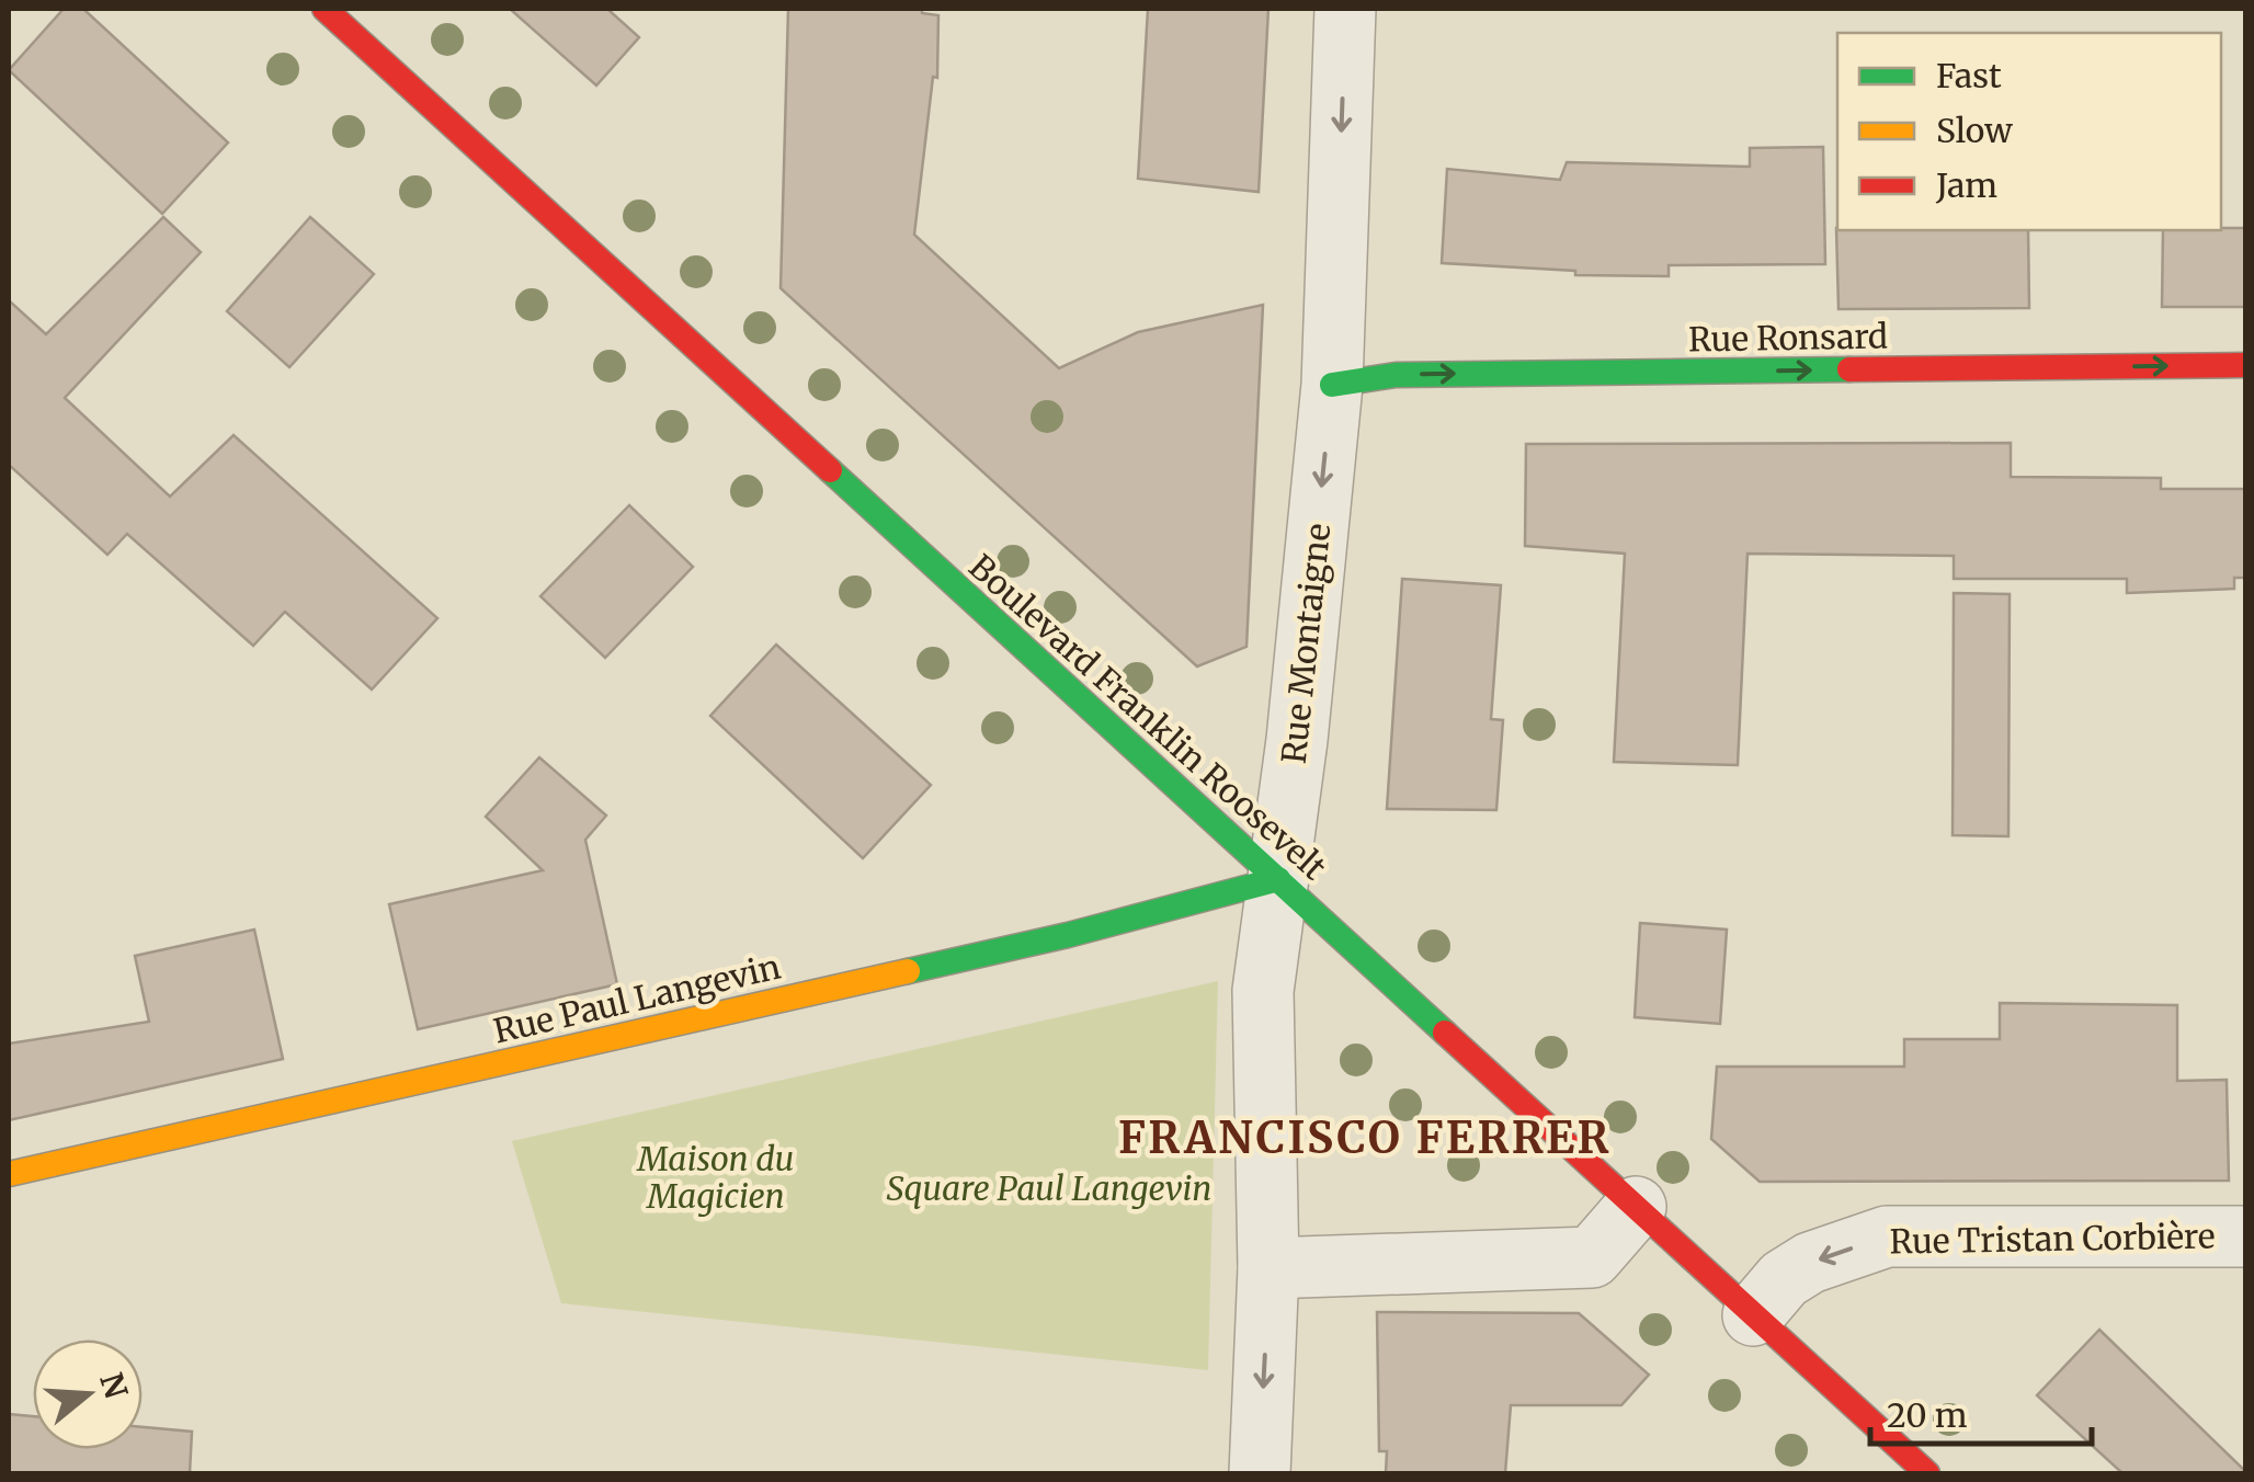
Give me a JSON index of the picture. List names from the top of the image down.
{
  "streets": {
    "street": [
      "Rue Ronsard",
      "Rue Montaigne",
      "Boulevard Franklin Roosevelt",
      "Rue Paul Langevin",
      "Rue Tristan Corbière"
    ]
  },
  "crossings": [
    ["Rue Ronsard", "Rue Montaigne"],
    ["Rue Montaigne", "Boulevard Franklin Roosevelt"],
    ["Rue Montaigne", "Rue Paul Langevin"],
    ["Boulevard Franklin Roosevelt", "Rue Paul Langevin"],
    ["Boulevard Franklin Roosevelt", "Rue Tristan Corbière"]
  ],
  "one_way": ["Rue Ronsard", "Rue Montaigne", "Rue Tristan Corbière"],
  "districts": ["FRANCISCO FERRER"],
  "parks": ["Maison du Magicien", "Square Paul Langevin"],
  "legend": ["Fast", "Slow", "Jam"],
  "scale_bar": "20 m",
  "north": "right"
}
